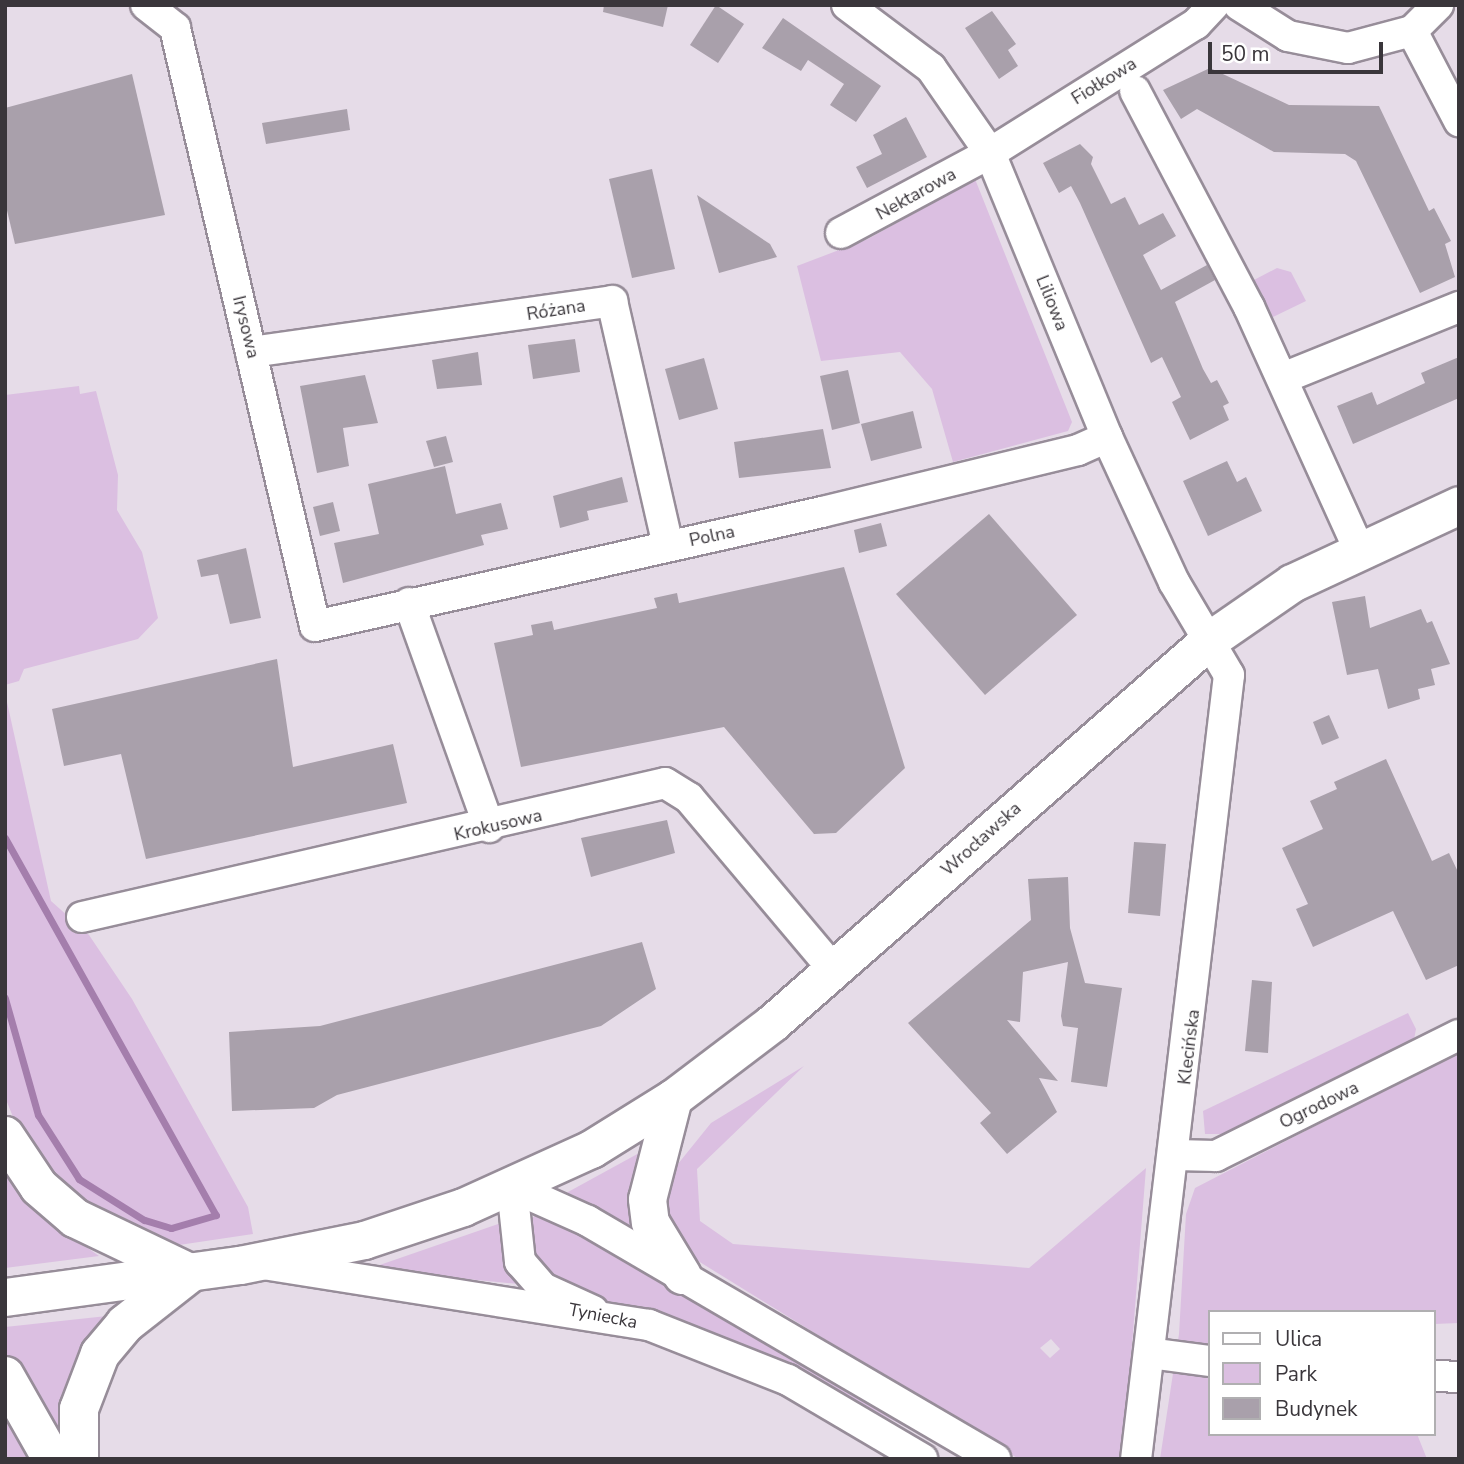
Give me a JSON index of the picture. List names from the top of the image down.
{
  "streets": {
    "main road": ["Wrocławska"],
    "street": [
      "Fiołkowa",
      "Nektarowa",
      "Liliowa",
      "Różana",
      "Irysowa",
      "Polna",
      "Krokusowa",
      "Klecińska",
      "Ogrodowa",
      "Tyniecka"
    ]
  },
  "crossings": [
    ["Fiołkowa", "Nektarowa"],
    ["Fiołkowa", "Liliowa"],
    ["Nektarowa", "Liliowa"],
    ["Liliowa", "Polna"],
    ["Liliowa", "Wrocławska"],
    ["Liliowa", "Klecińska"],
    ["Różana", "Irysowa"],
    ["Różana", "Polna"],
    ["Irysowa", "Polna"],
    ["Krokusowa", "Wrocławska"],
    ["Wrocławska", "Klecińska"],
    ["Wrocławska", "Tyniecka"],
    ["Klecińska", "Ogrodowa"]
  ],
  "legend": ["Ulica", "Park", "Budynek"],
  "scale_bar": "50 m"
}
